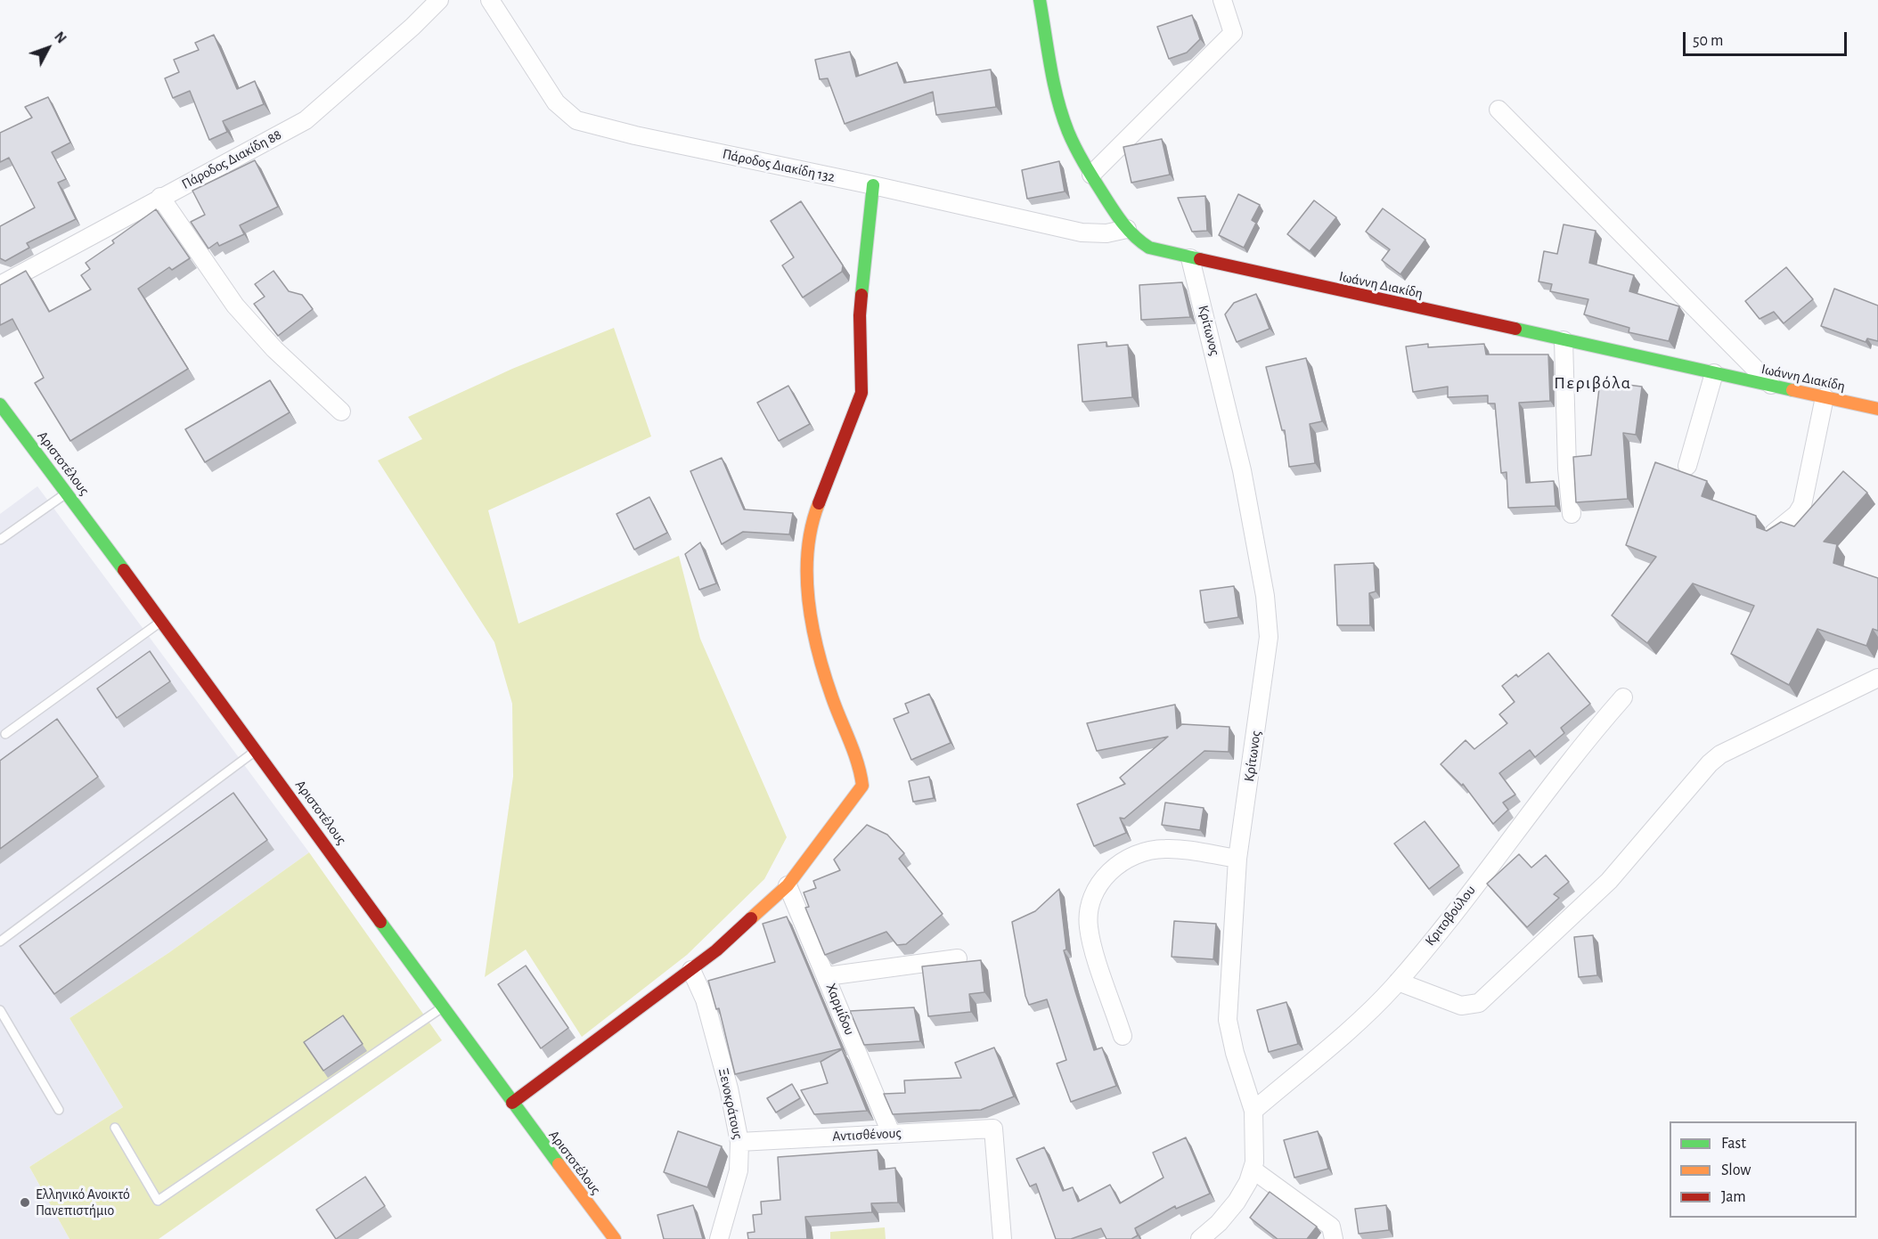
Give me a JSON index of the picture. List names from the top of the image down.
{
  "streets": {
    "street": [
      "Πάροδος Διακίδη 88",
      "Πάροδος Διακίδη 132",
      "Ιωάννη Διακίδη",
      "Κρίτωνος",
      "Αριστοτέλους",
      "Κριτοβούλου",
      "Χαρμίδου",
      "Ξενοκράτους",
      "Αντισθένους"
    ]
  },
  "crossings": [
    ["Πάροδος Διακίδη 132", "Ιωάννη Διακίδη"],
    ["Ιωάννη Διακίδη", "Κρίτωνος"],
    ["Κρίτωνος", "Κριτοβούλου"],
    ["Χαρμίδου", "Αντισθένους"],
    ["Ξενοκράτους", "Αντισθένους"]
  ],
  "districts": ["Περιβόλα"],
  "places": ["Ελληνικό Ανοικτό Πανεπιστήμιο"],
  "legend": ["Fast", "Slow", "Jam"],
  "scale_bar": "50 m",
  "north": "top right"
}
